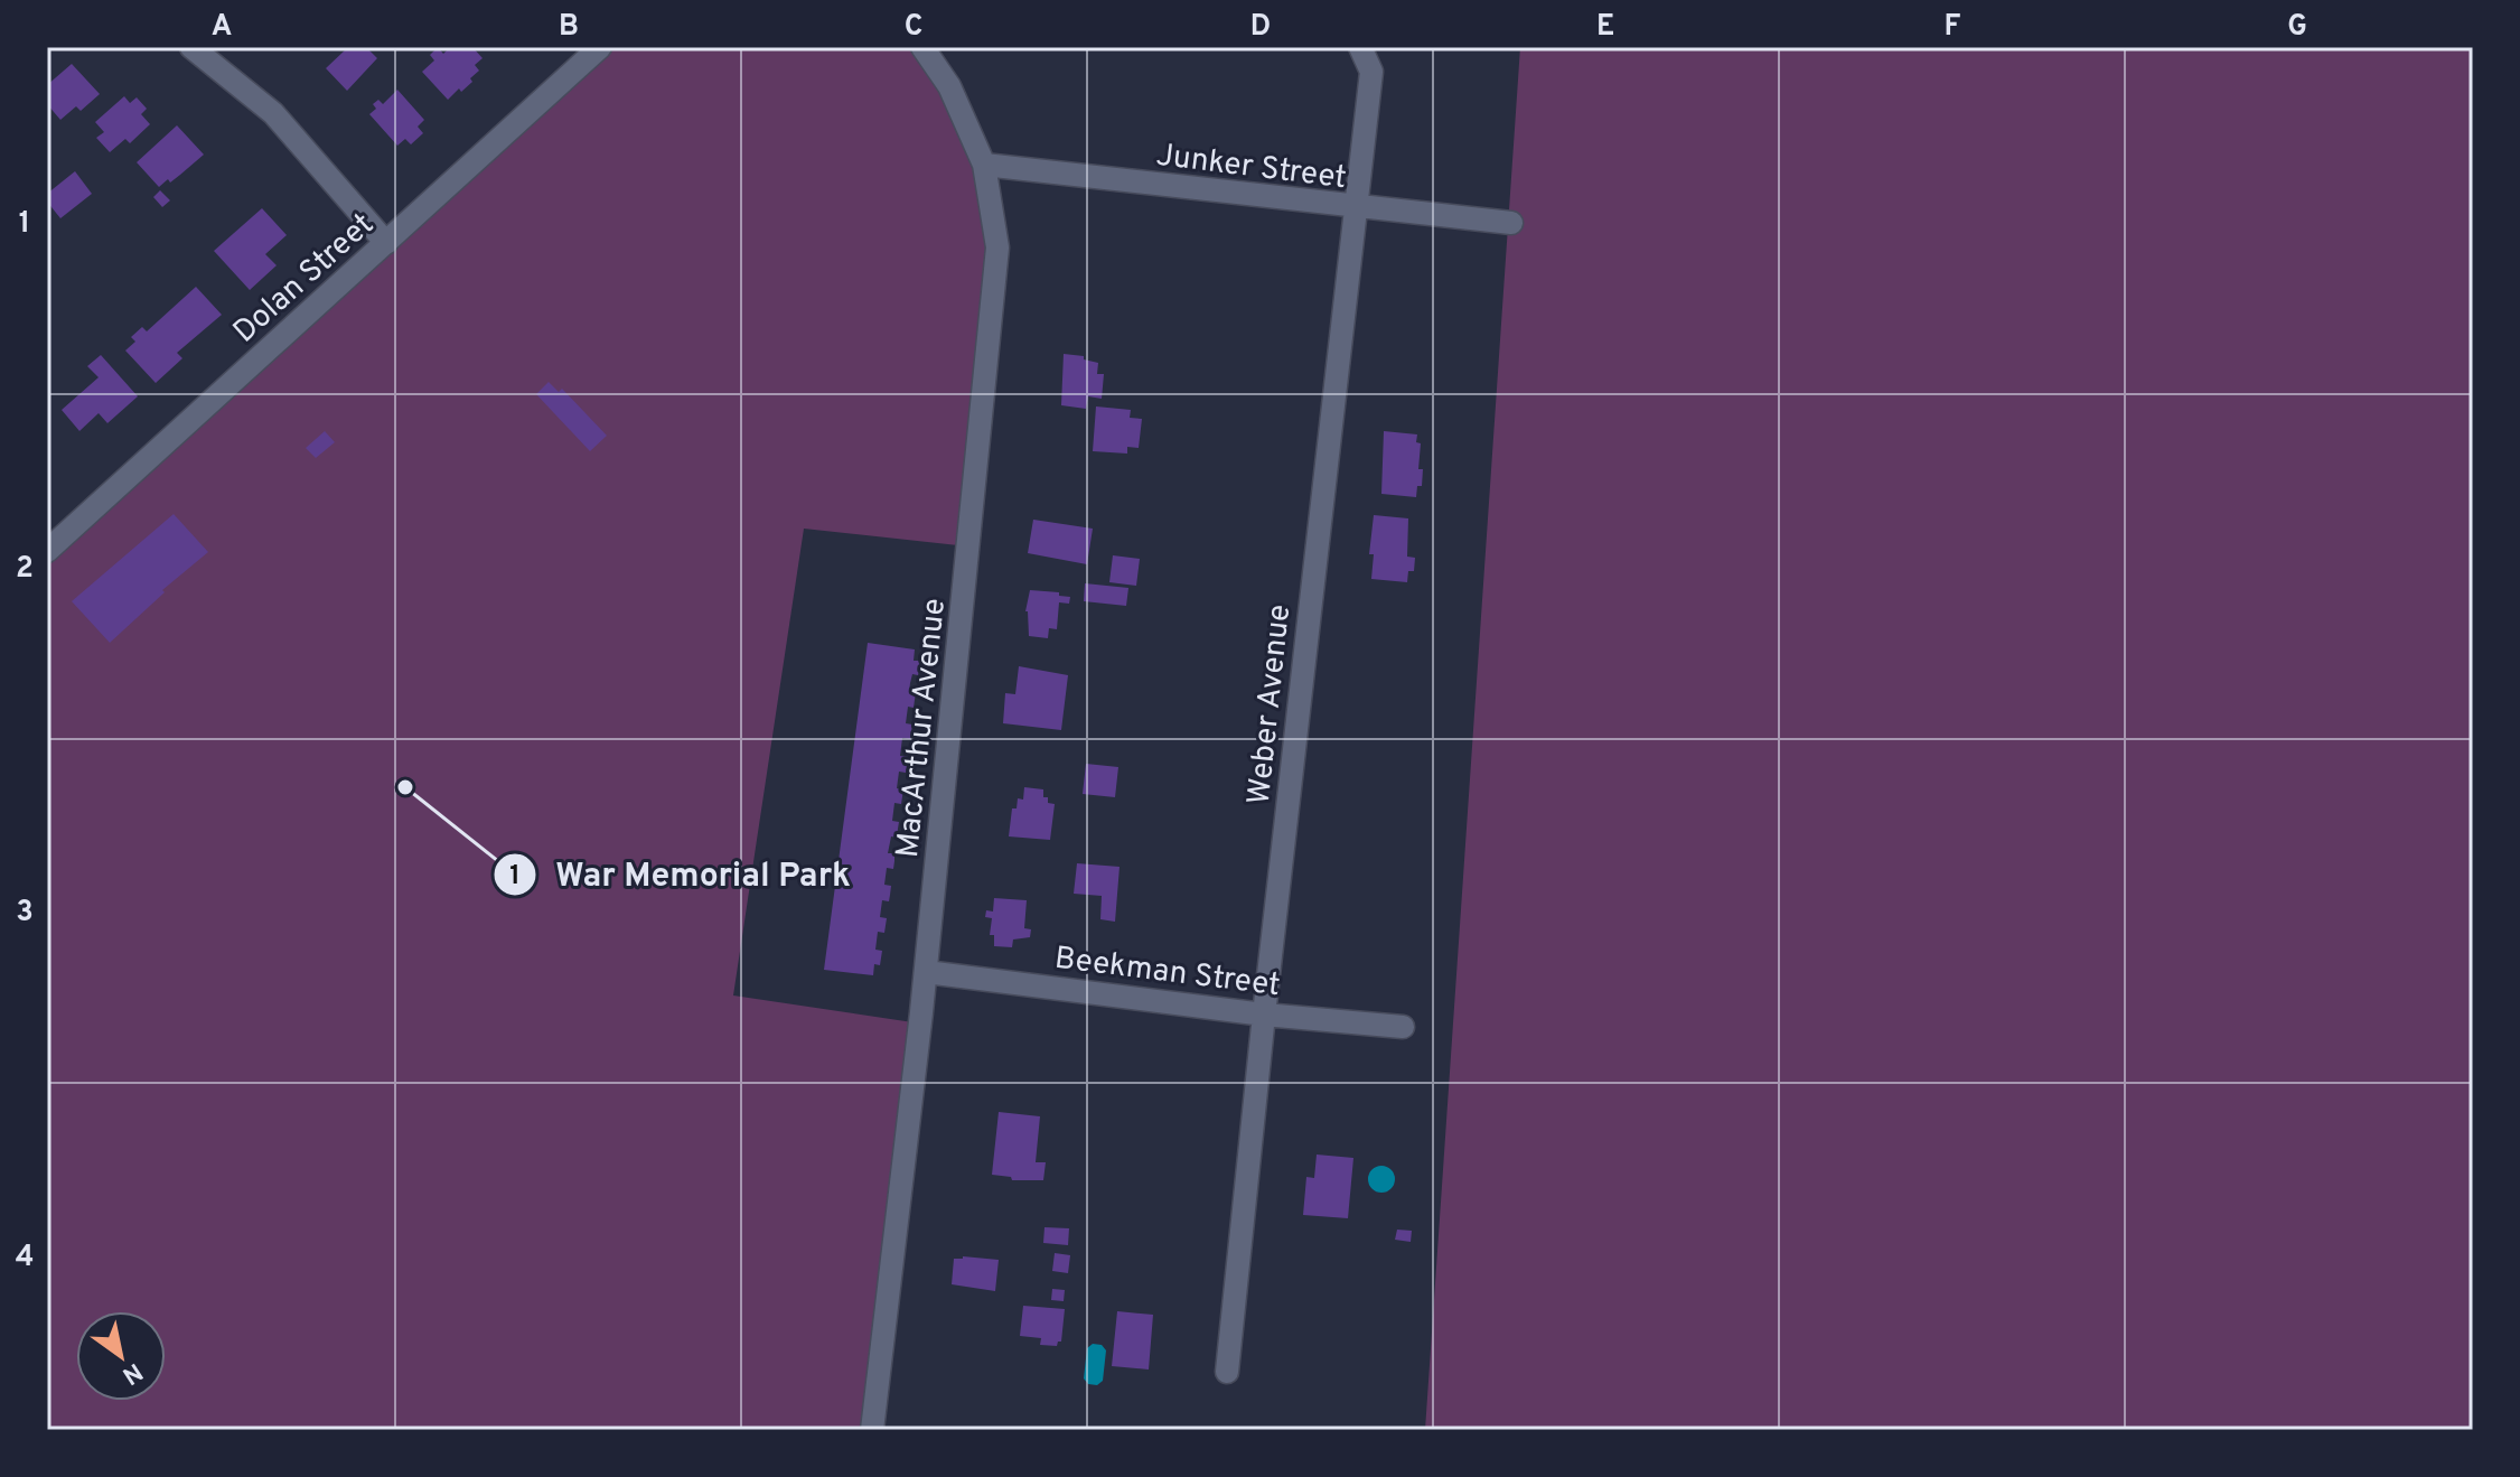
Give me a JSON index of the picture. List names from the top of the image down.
{
  "streets": {
    "street": [
      "Junker Street",
      "Dolan Street",
      "Weber Avenue",
      "MacArthur Avenue",
      "Beekman Street"
    ]
  },
  "crossings": [
    ["Junker Street", "Weber Avenue"],
    ["Junker Street", "MacArthur Avenue"],
    ["Weber Avenue", "Beekman Street"],
    ["MacArthur Avenue", "Beekman Street"]
  ],
  "places": ["War Memorial Park"],
  "north": "bottom right",
  "grid": {
    "columns": [
      "A",
      "B",
      "C",
      "D",
      "E",
      "F",
      "G"
    ],
    "rows": [
      "1",
      "2",
      "3",
      "4"
    ]
  }
}
